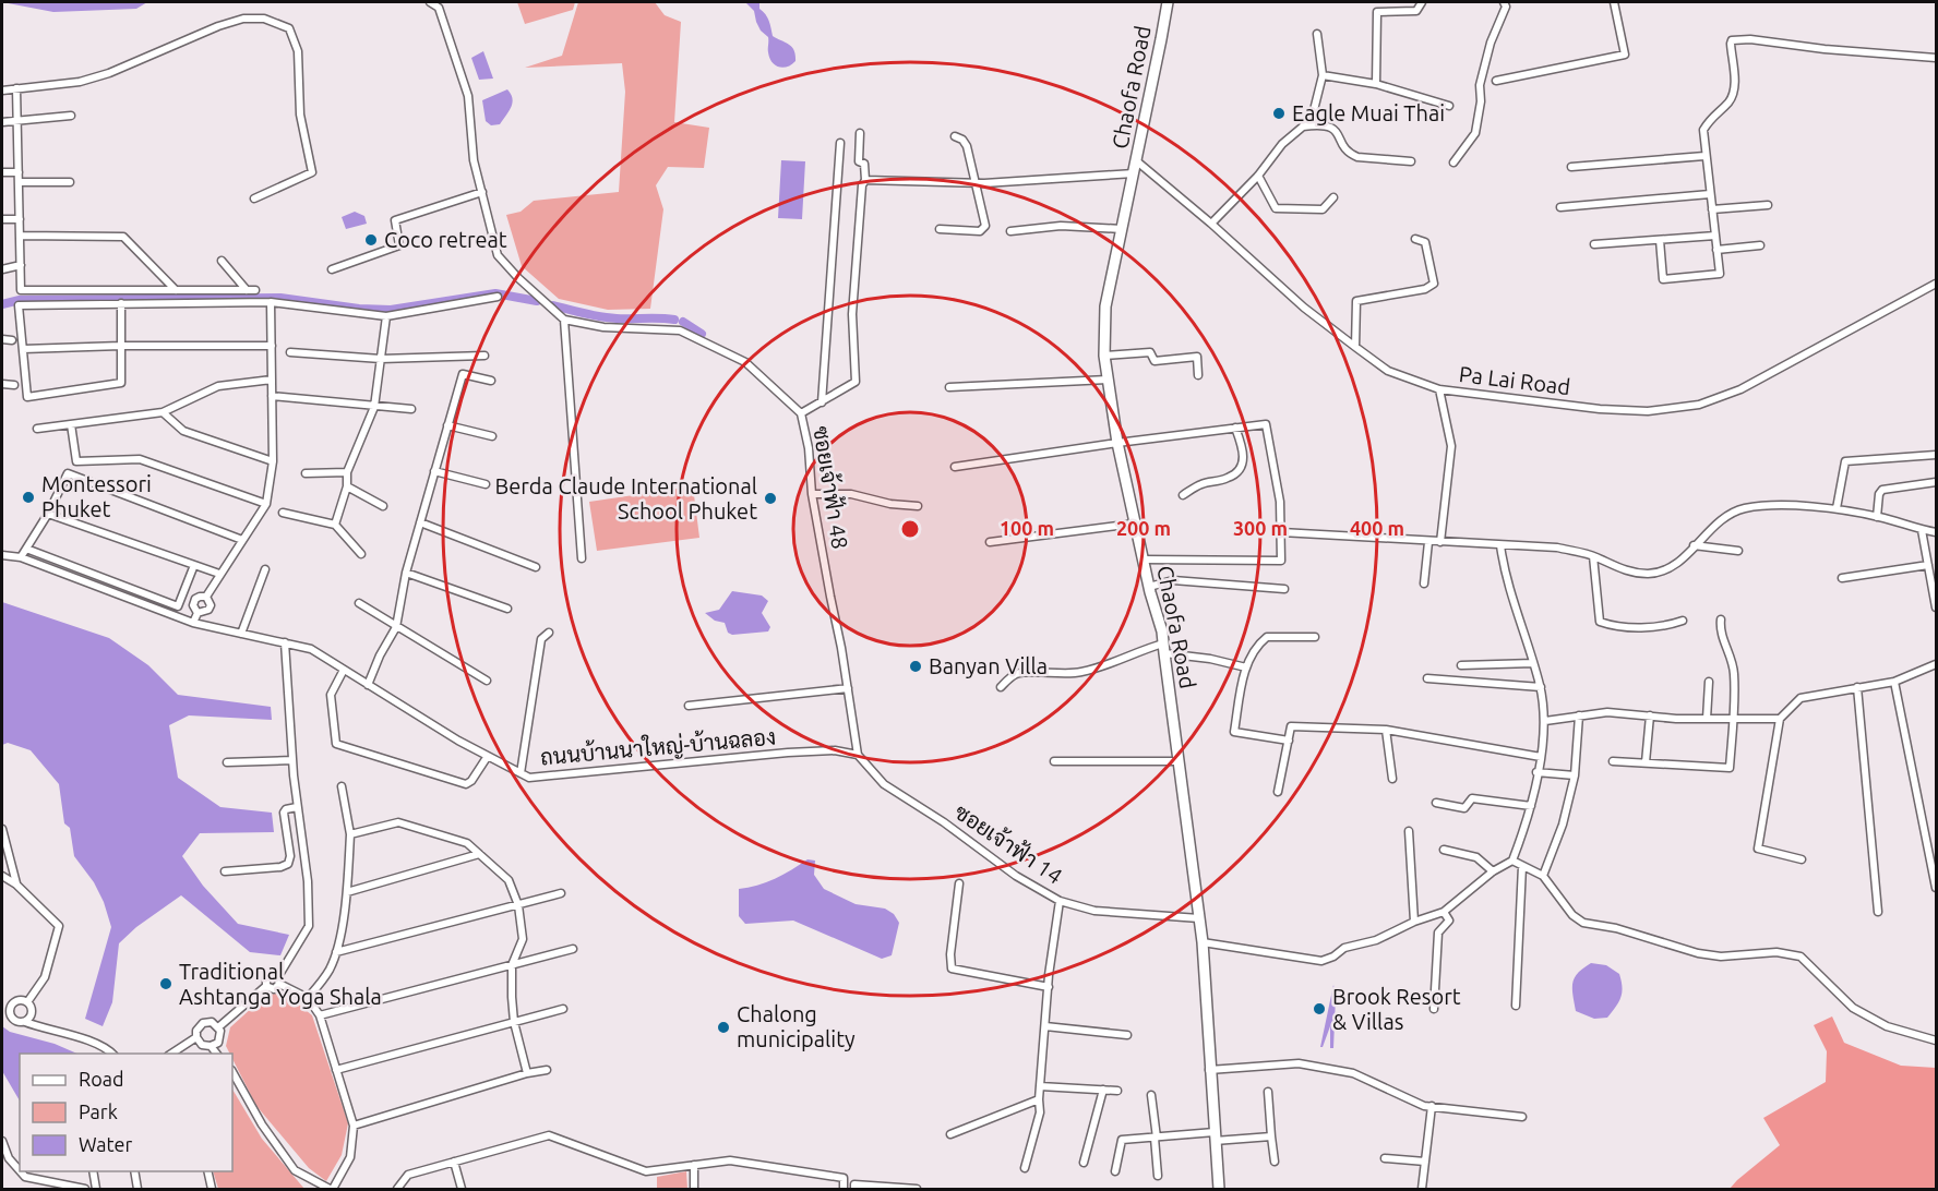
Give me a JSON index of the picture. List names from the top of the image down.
{
  "streets": {
    "main road": ["Chaofa Road"],
    "street": [
      "Pa Lai Road",
      "ซอยเจ้าฟ้า 48",
      "ถนนบ้านนาใหญ่-บ้านฉลอง",
      "ซอยเจ้าฟ้า 14"
    ]
  },
  "crossings": [
    ["Chaofa Road", "Pa Lai Road"],
    ["Chaofa Road", "ซอยเจ้าฟ้า 14"],
    ["ซอยเจ้าฟ้า 48", "ถนนบ้านนาใหญ่-บ้านฉลอง"],
    ["ซอยเจ้าฟ้า 48", "ซอยเจ้าฟ้า 14"],
    ["ถนนบ้านนาใหญ่-บ้านฉลอง", "ซอยเจ้าฟ้า 14"]
  ],
  "places": [
    "Eagle Muai Thai",
    "Coco retreat",
    "Montessori Phuket",
    "Berda Claude International School Phuket",
    "Banyan Villa",
    "Traditional Ashtanga Yoga Shala",
    "Brook Resort & Villas",
    "Chalong municipality"
  ],
  "legend": ["Road", "Park", "Water"],
  "rings": [
    "100 m",
    "200 m",
    "300 m",
    "400 m"
  ]
}
